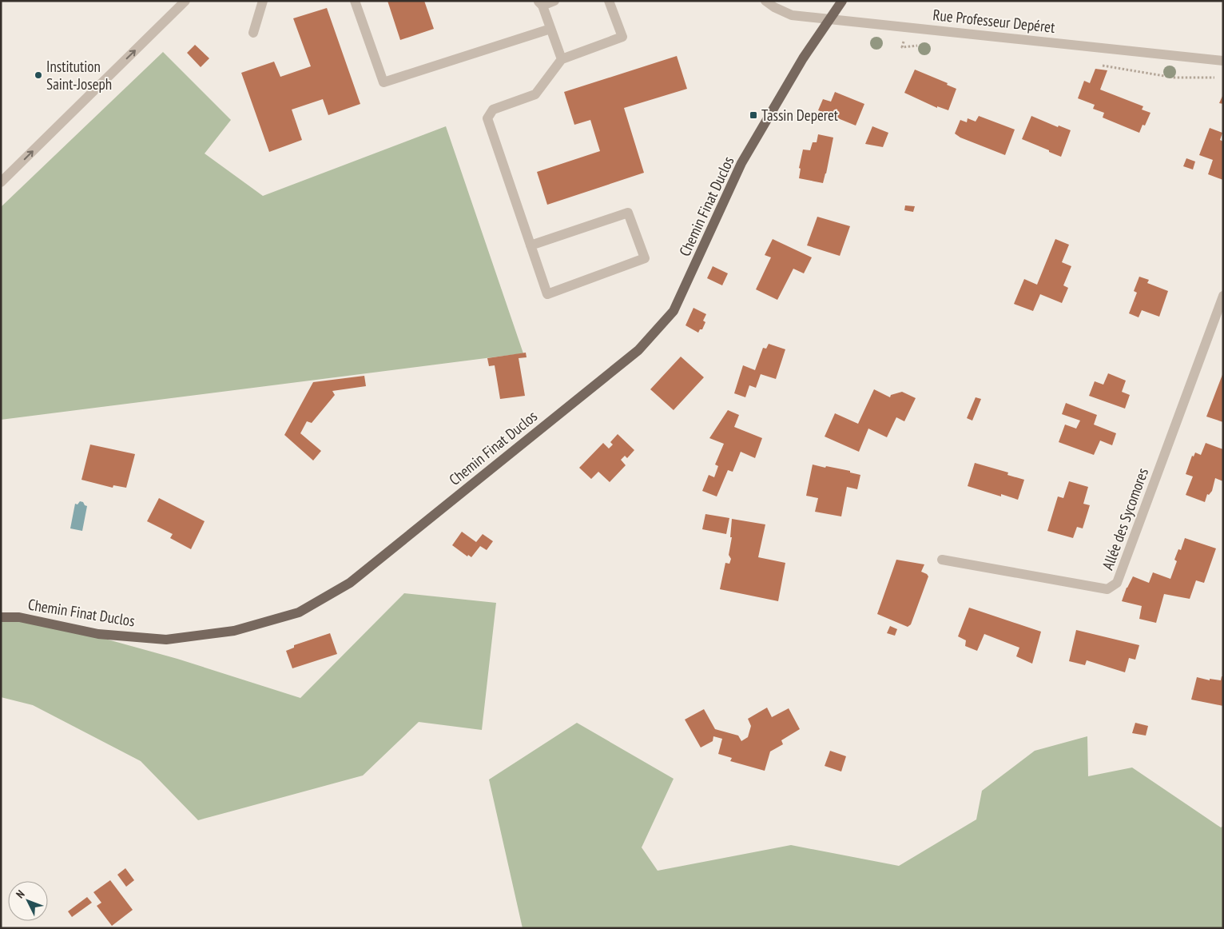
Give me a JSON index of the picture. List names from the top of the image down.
{
  "streets": {
    "main road": ["Chemin Finat Duclos"],
    "street": ["Rue Professeur Depéret", "Allée des Sycomores"]
  },
  "crossings": [
    ["Rue Professeur Depéret", "Chemin Finat Duclos"]
  ],
  "places": {
    "other": ["Institution Saint-Joseph"],
    "transit": ["Tassin Deperet"]
  },
  "north": "top left"
}
